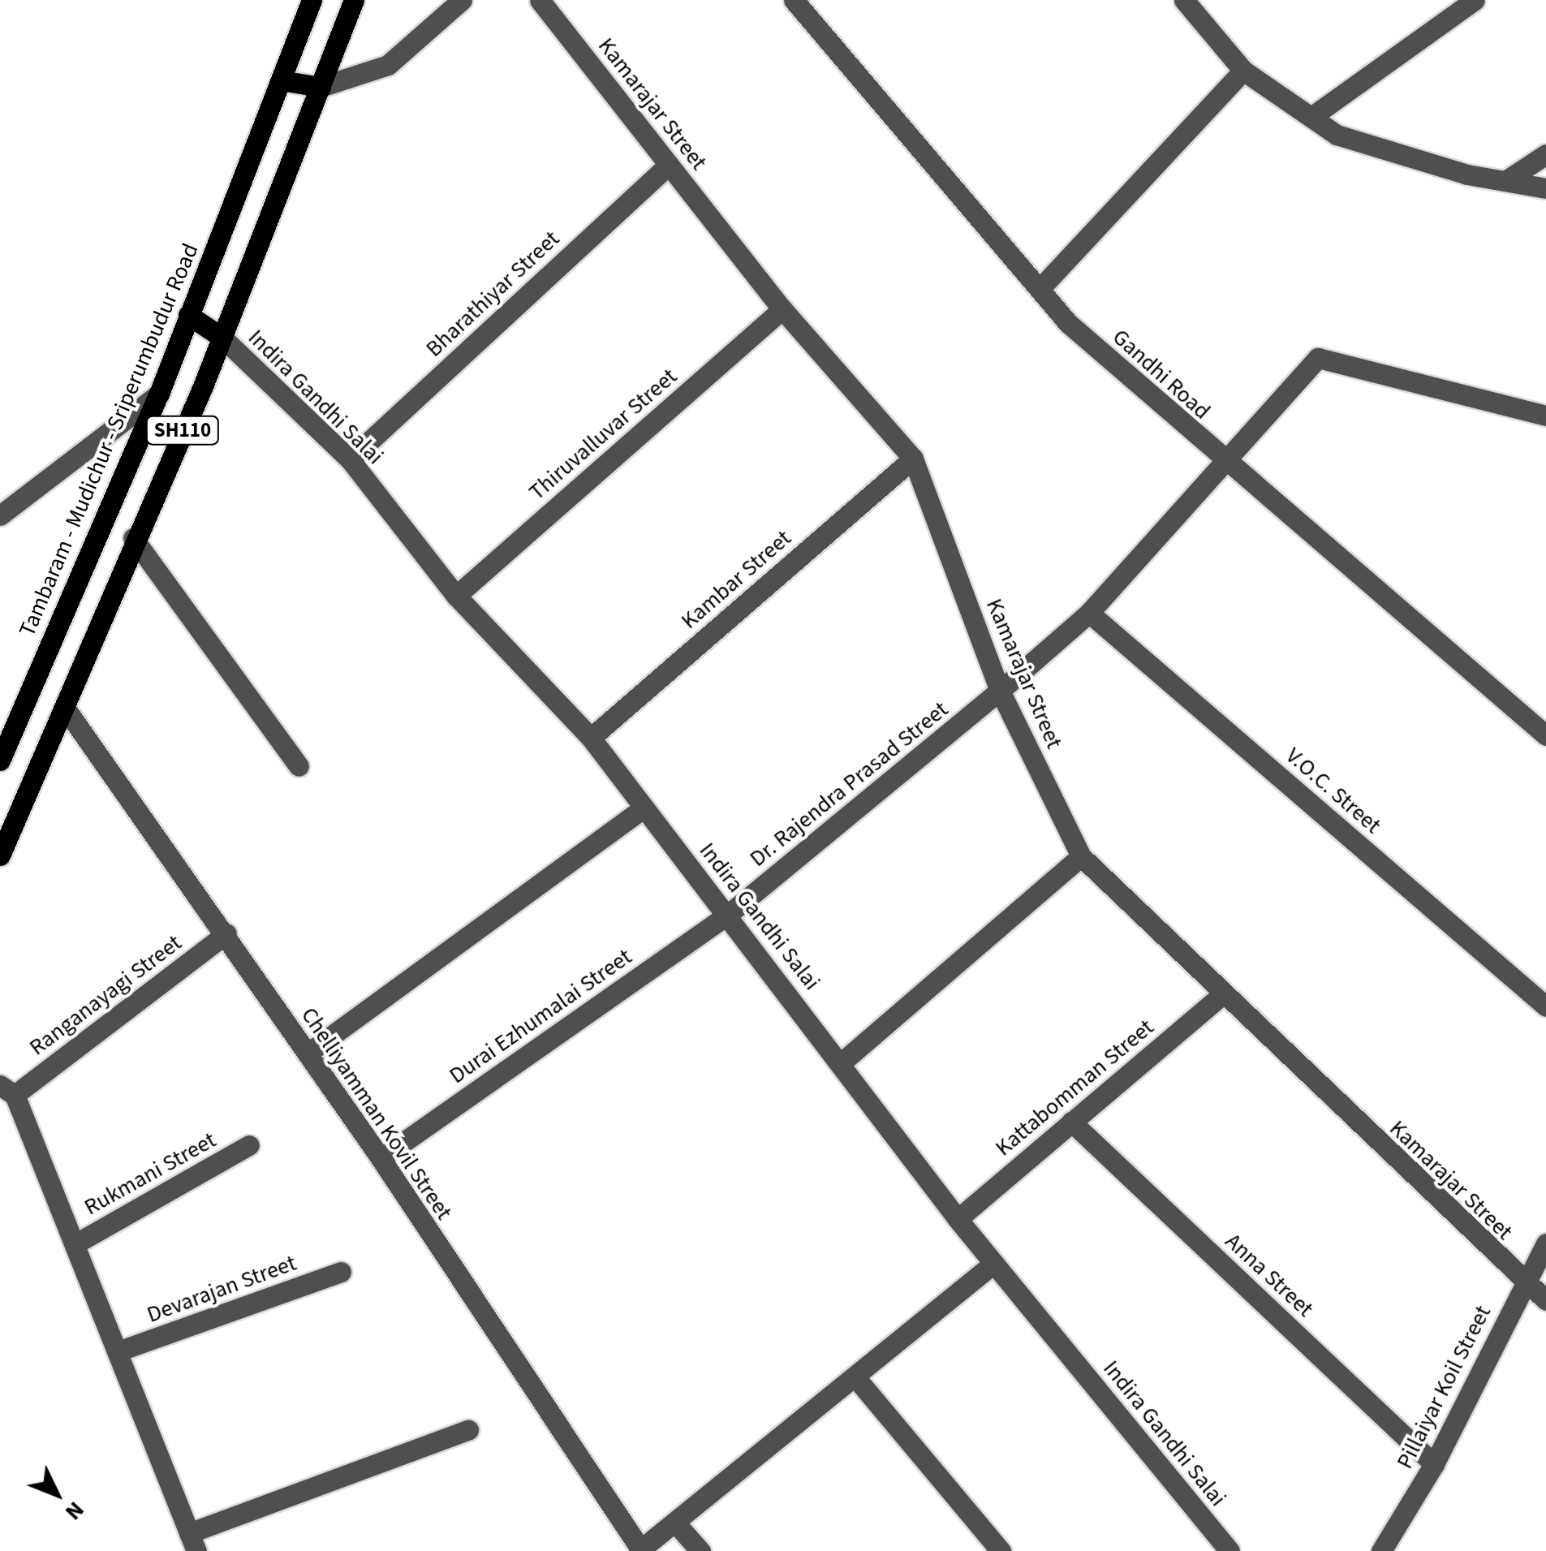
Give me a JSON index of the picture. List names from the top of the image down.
{
  "streets": {
    "main road": ["SH110", "Tambaram - Mudichur - Sriperumbudur Road"],
    "street": [
      "Kamarajar Street",
      "Bharathiyar Street",
      "Gandhi Road",
      "Indira Gandhi Salai",
      "Thiruvalluvar Street",
      "Kambar Street",
      "Dr. Rajendra Prasad Street",
      "V.O.C. Street",
      "Ranganayagi Street",
      "Durai Ezhumalai Street",
      "Kattabomman Street",
      "Chelliyamman Kovil Street",
      "Rukmani Street",
      "Anna Street",
      "Devarajan Street",
      "Pillaiyar Koil Street"
    ]
  },
  "crossings": [
    ["Kamarajar Street", "Bharathiyar Street"],
    ["Kamarajar Street", "Thiruvalluvar Street"],
    ["Kamarajar Street", "Kambar Street"],
    ["Kamarajar Street", "Dr. Rajendra Prasad Street"],
    ["Kamarajar Street", "Kattabomman Street"],
    ["Kamarajar Street", "Pillaiyar Koil Street"],
    ["Bharathiyar Street", "Indira Gandhi Salai"],
    ["Gandhi Road", "Dr. Rajendra Prasad Street"],
    ["Indira Gandhi Salai", "SH110"],
    ["Indira Gandhi Salai", "Thiruvalluvar Street"],
    ["Indira Gandhi Salai", "Kambar Street"],
    ["Indira Gandhi Salai", "Dr. Rajendra Prasad Street"],
    ["Indira Gandhi Salai", "Durai Ezhumalai Street"],
    ["Indira Gandhi Salai", "Kattabomman Street"],
    ["SH110", "Chelliyamman Kovil Street"],
    ["Dr. Rajendra Prasad Street", "V.O.C. Street"],
    ["Dr. Rajendra Prasad Street", "Durai Ezhumalai Street"],
    ["Ranganayagi Street", "Chelliyamman Kovil Street"],
    ["Durai Ezhumalai Street", "Chelliyamman Kovil Street"],
    ["Kattabomman Street", "Anna Street"],
    ["Anna Street", "Pillaiyar Koil Street"]
  ],
  "north": "bottom right"
}
